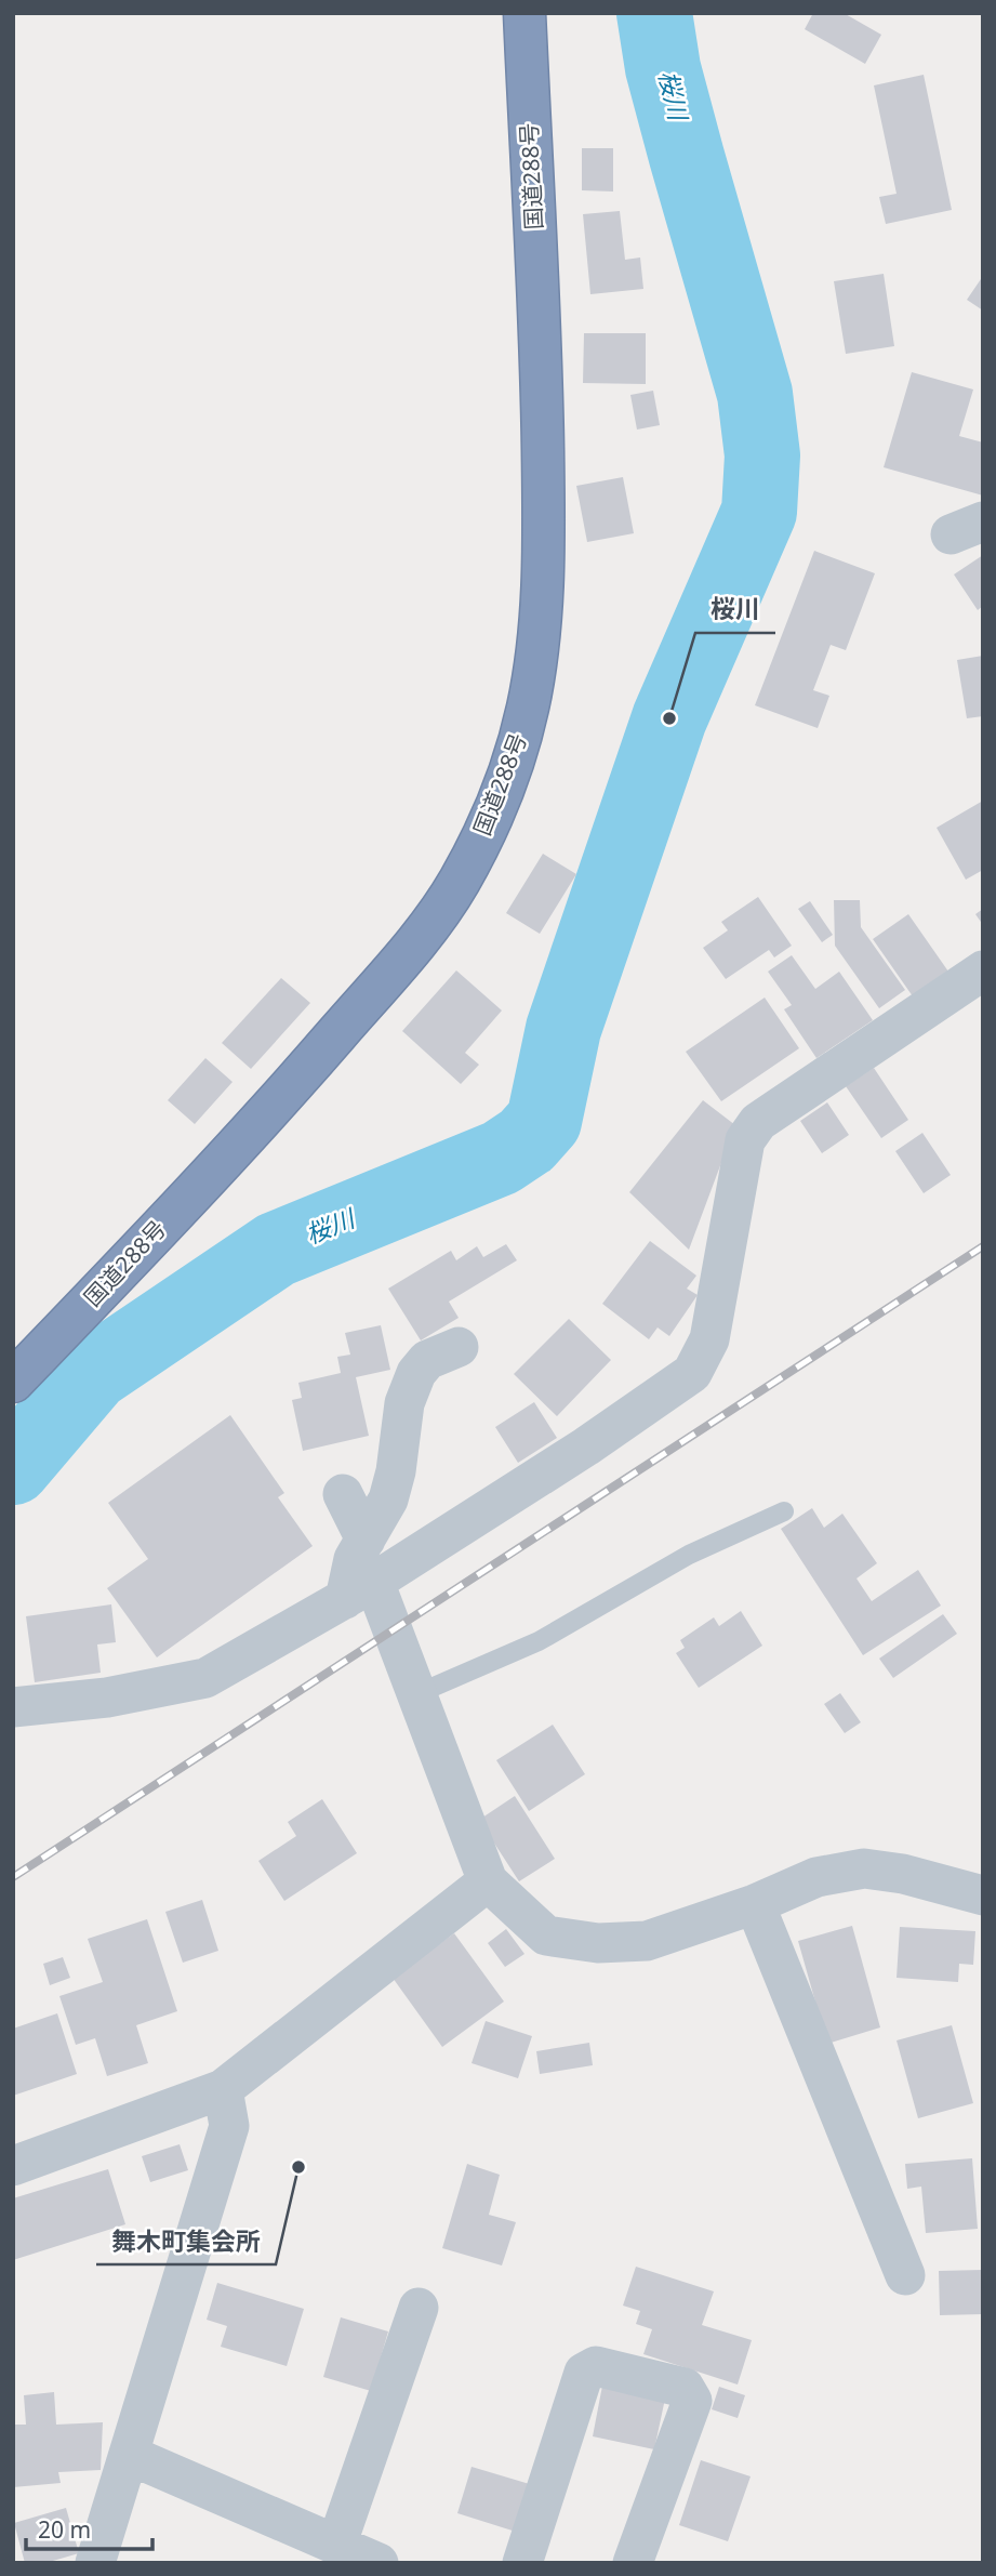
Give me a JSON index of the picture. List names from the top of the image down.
{
  "streets": {
    "highway": ["国道288号"]
  },
  "water": ["桜川"],
  "places": ["桜川", "舞木町集会所"],
  "scale_bar": "20 m"
}
